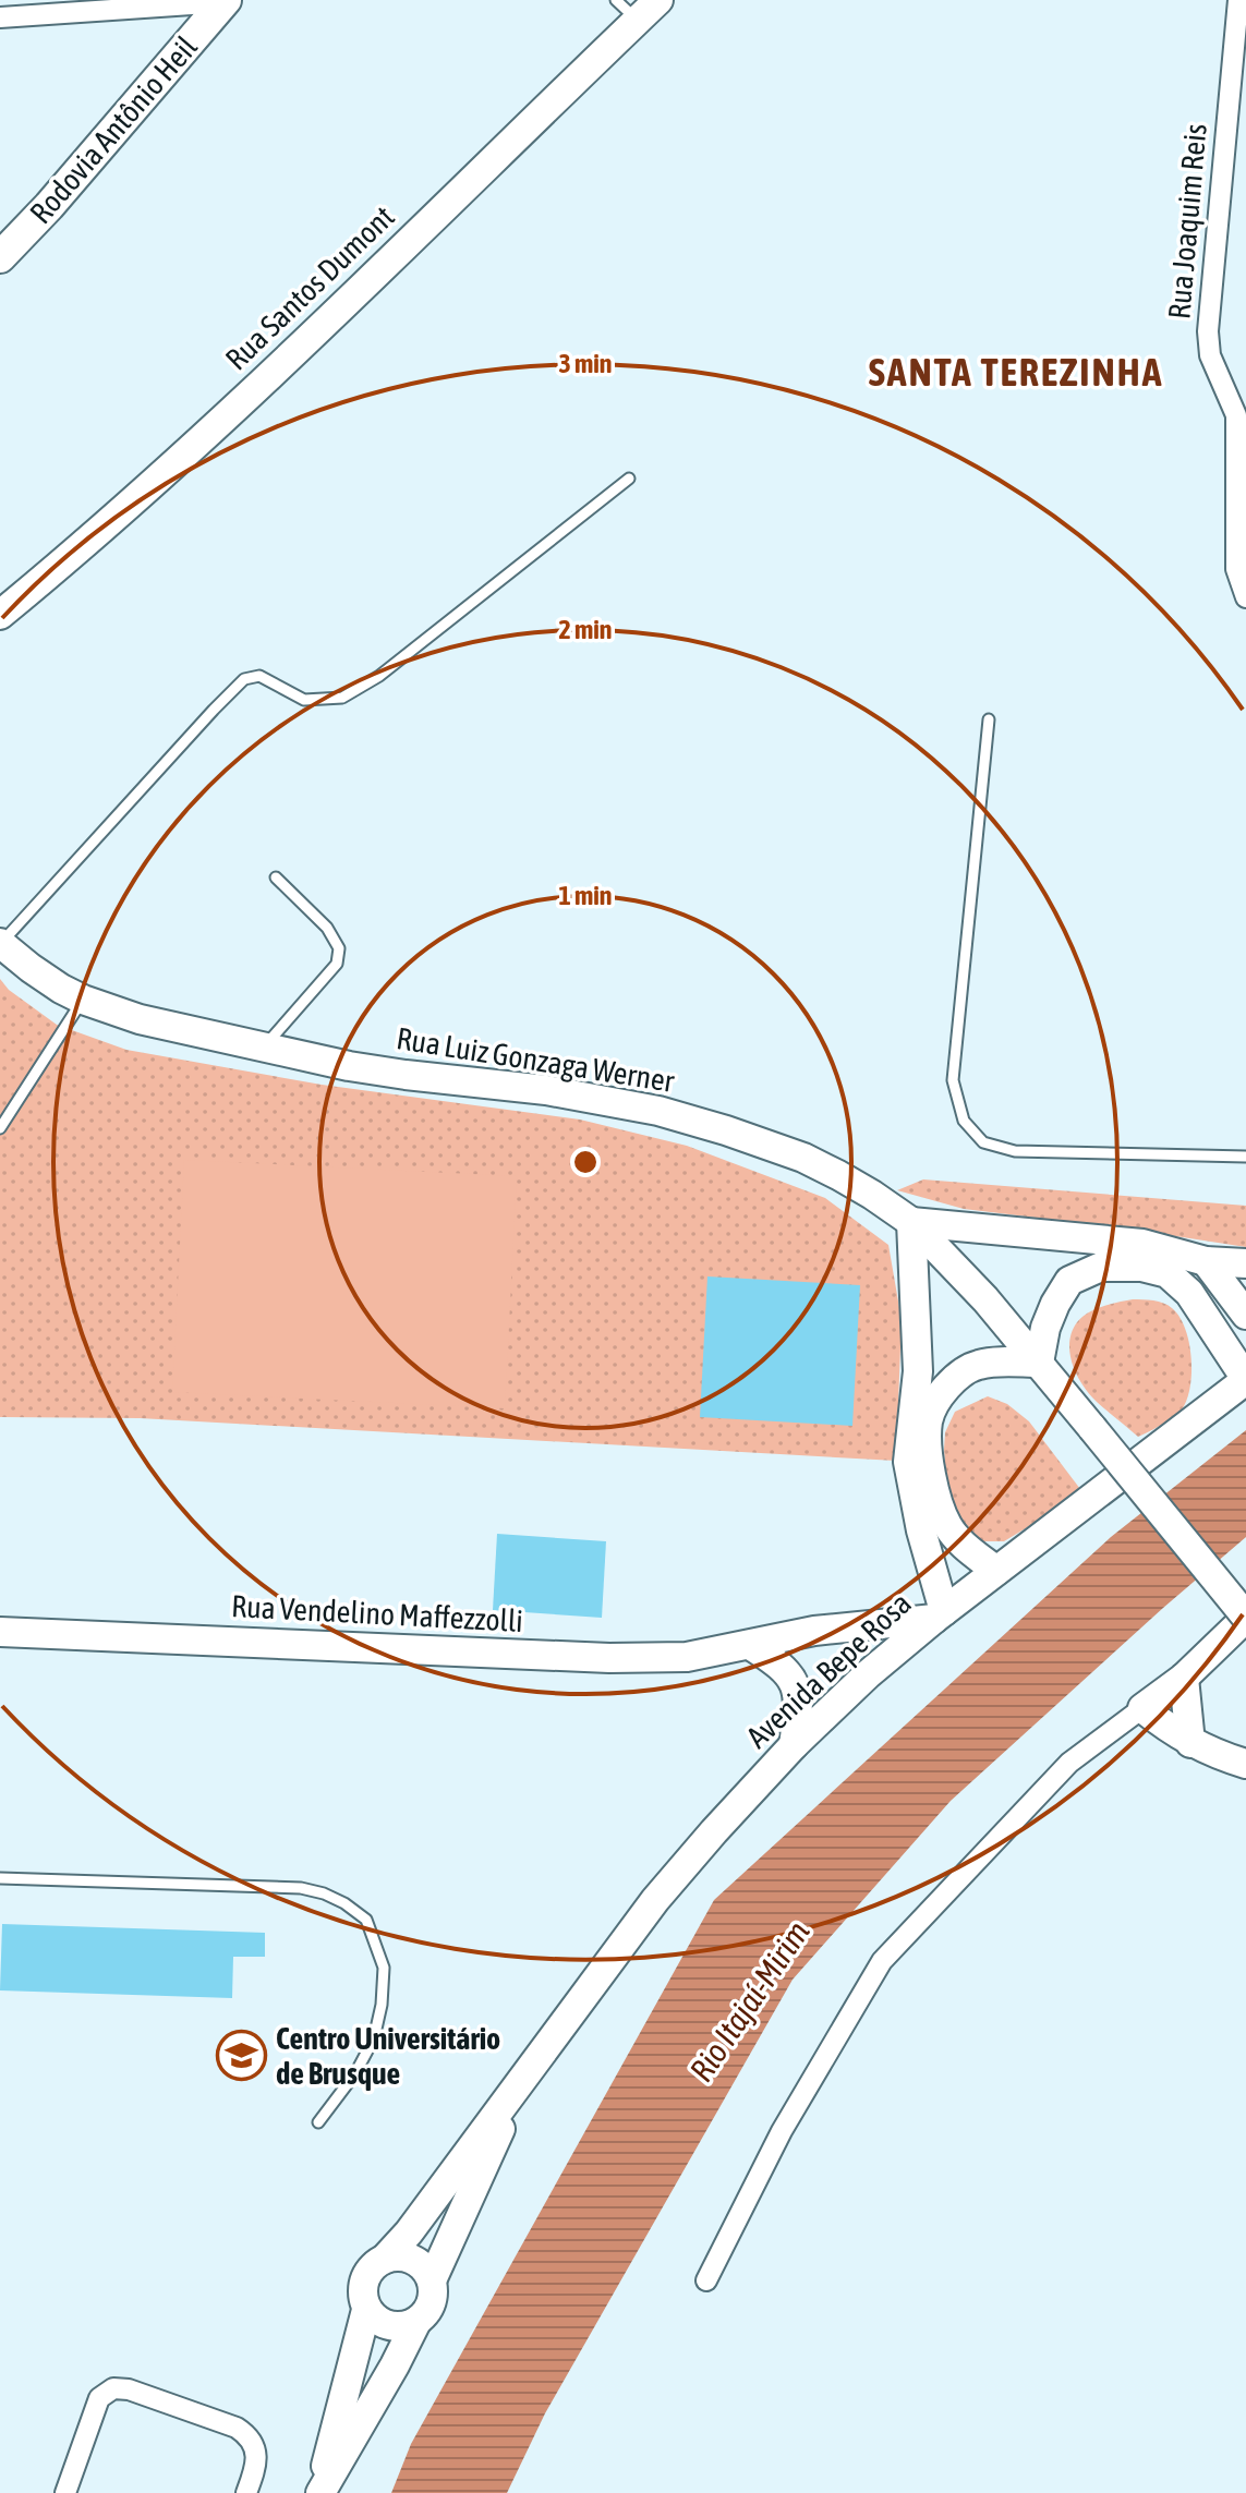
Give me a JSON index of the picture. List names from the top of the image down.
{
  "streets": {
    "main road": [
      "Rodovia Antônio Heil",
      "Rua Santos Dumont",
      "Rua Luiz Gonzaga Werner",
      "Rua Vendelino Maffezzolli",
      "Avenida Bepe Rosa"
    ],
    "street": ["Rua Joaquim Reis"]
  },
  "crossings": [
    ["Rua Vendelino Maffezzolli", "Avenida Bepe Rosa"]
  ],
  "districts": ["SANTA TEREZINHA"],
  "water": ["Rio Itajaí-Mirim"],
  "places": {
    "school or university": ["Centro Universitário de Brusque"]
  },
  "rings": ["3 min", "2 min", "1 min"]
}
